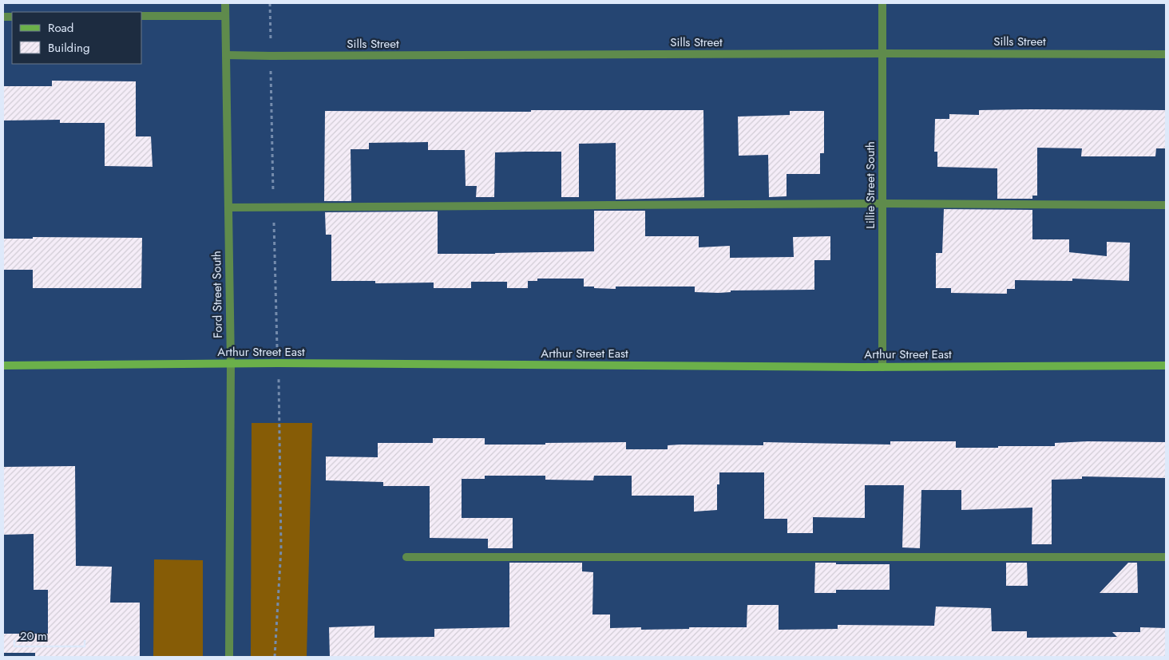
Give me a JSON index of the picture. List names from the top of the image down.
{
  "streets": {
    "main road": ["Arthur Street East"],
    "street": ["Sills Street", "Lillie Street South", "Ford Street South"]
  },
  "crossings": [
    ["Sills Street", "Lillie Street South"],
    ["Sills Street", "Ford Street South"],
    ["Lillie Street South", "Arthur Street East"],
    ["Ford Street South", "Arthur Street East"]
  ],
  "legend": ["Road", "Building"],
  "scale_bar": "20 m"
}
